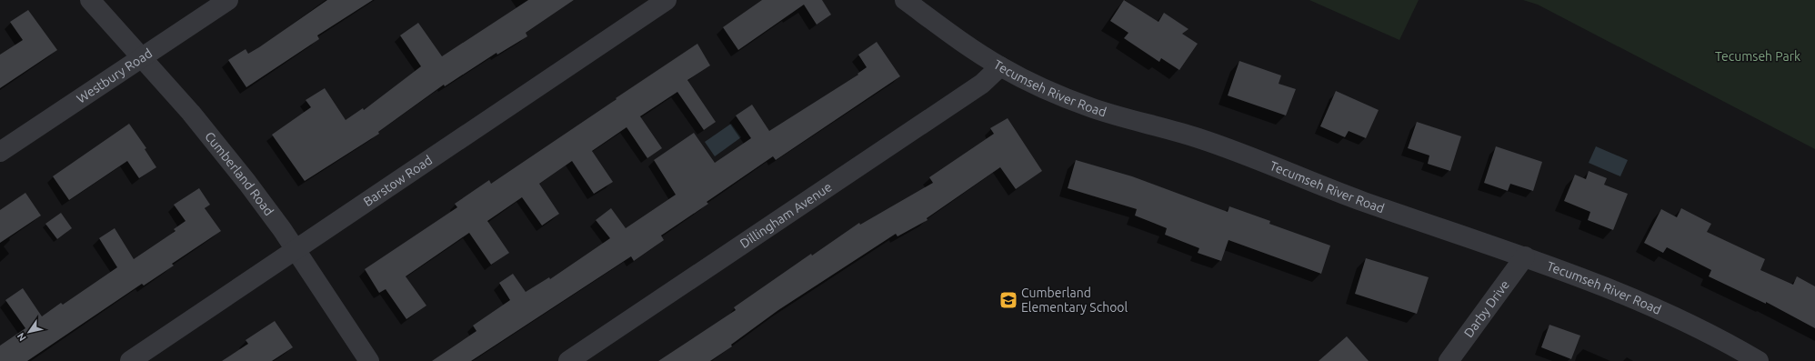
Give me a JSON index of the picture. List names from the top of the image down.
{
  "streets": {
    "street": [
      "Westbury Road",
      "Tecumseh River Road",
      "Cumberland Road",
      "Barstow Road",
      "Dillingham Avenue",
      "Darby Drive"
    ]
  },
  "crossings": [
    ["Westbury Road", "Cumberland Road"],
    ["Tecumseh River Road", "Dillingham Avenue"],
    ["Tecumseh River Road", "Darby Drive"],
    ["Cumberland Road", "Barstow Road"]
  ],
  "parks": ["Tecumseh Park"],
  "places": {
    "school or university": ["Cumberland Elementary School"]
  },
  "north": "bottom left"
}
